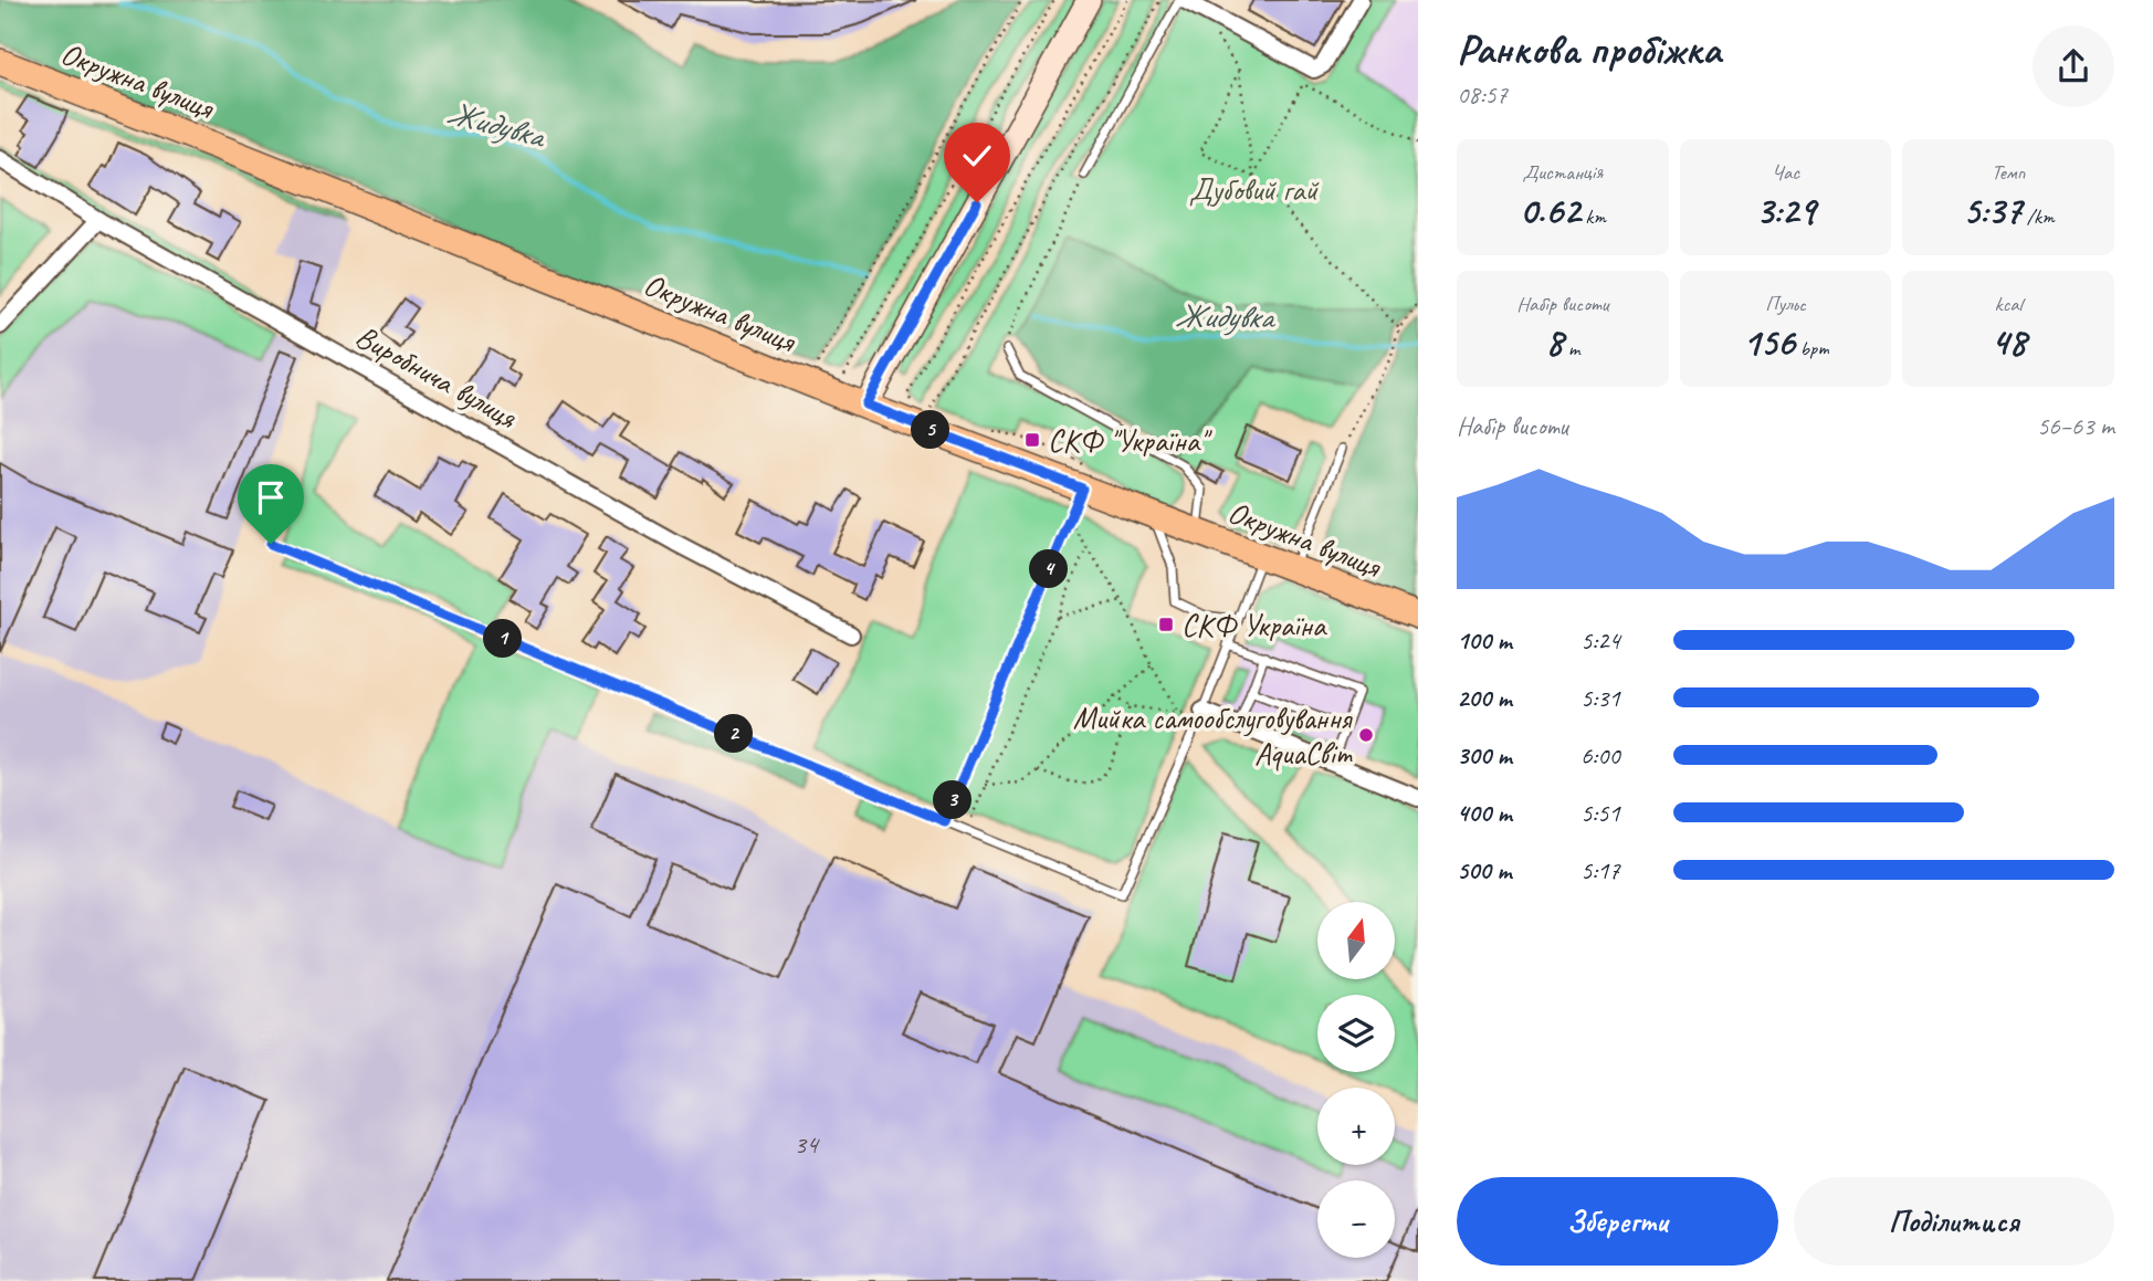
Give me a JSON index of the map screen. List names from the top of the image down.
{
  "streets": {
    "main road": ["Окружна вулиця"],
    "street": ["Виробнича вулиця"]
  },
  "water": ["Жидувка"],
  "parks": ["Дубовий гай"],
  "places": {
    "transit": ["СКФ \"Україна\"", "СКФ Україна"],
    "other": ["Мийка самообслуговування AquaСвіт"]
  },
  "house_numbers": ["34"],
  "north": "top",
  "page": {
    "heading": ["Ранкова пробіжка", "08:57"],
    "stats": [
      ["Дистанція", "0.62 km"],
      ["Час", "3:29"],
      ["Темп", "5:37 /km"],
      ["Набір висоти", "8 m"],
      ["Пульс", "156 bpm"],
      ["kcal", "48"]
    ],
    "chart": ["Набір висоти", "56–63 m"],
    "pins": [
      "5",
      "4",
      "1",
      "2",
      "3"
    ],
    "list": [
      {
        "name": "100 m",
        "note": "5:24"
      },
      {
        "name": "200 m",
        "note": "5:31"
      },
      {
        "name": "300 m",
        "note": "6:00"
      },
      {
        "name": "400 m",
        "note": "5:51"
      },
      {
        "name": "500 m",
        "note": "5:17"
      }
    ],
    "map_buttons": ["+", "−"],
    "buttons": ["Зберегти", "Поділитися"]
  }
}
